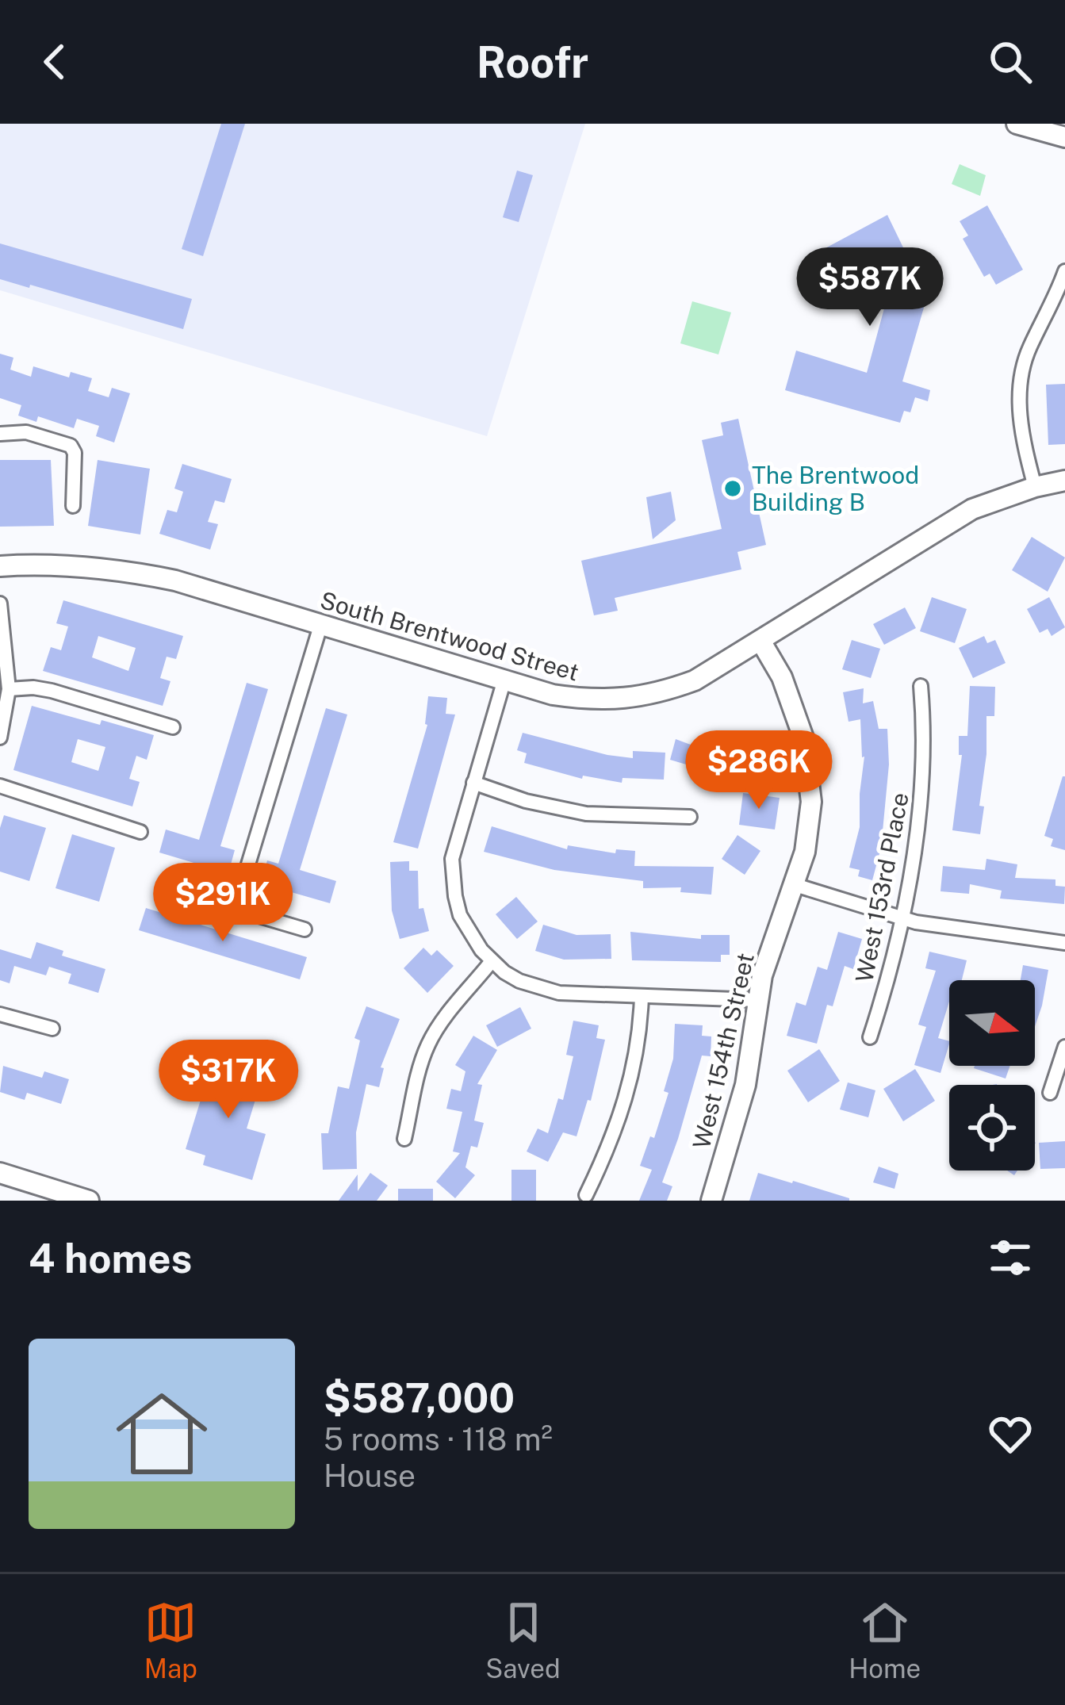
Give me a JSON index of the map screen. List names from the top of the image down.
{
  "streets": {
    "street": ["South Brentwood Street", "West 153rd Place", "West 154th Street"]
  },
  "crossings": [
    ["South Brentwood Street", "West 154th Street"]
  ],
  "places": ["The Brentwood Building B"],
  "north": "right",
  "page": {
    "header": "Roofr",
    "price": [
      "$587K",
      "$286K",
      "$291K",
      "$317K"
    ],
    "heading": "4 homes",
    "list": [
      {
        "name": "$587,000",
        "note": "5 rooms · 118 m² · House"
      }
    ],
    "tabs": ["Map", "Saved", "Home"]
  }
}
